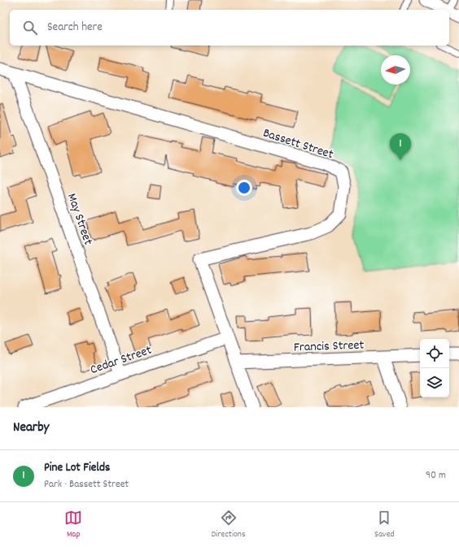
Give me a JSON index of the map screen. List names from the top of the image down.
{
  "streets": {
    "street": [
      "Bassett Street",
      "May Street",
      "Francis Street",
      "Cedar Street"
    ]
  },
  "crossings": [
    ["Bassett Street", "May Street"],
    ["Bassett Street", "Cedar Street"],
    ["May Street", "Cedar Street"]
  ],
  "north": "left",
  "page": {
    "search": "Search here",
    "pins": "1",
    "heading": "Nearby",
    "list": [
      {
        "mark": "1",
        "name": "Pine Lot Fields",
        "note": "Park · Bassett Street",
        "value": "90 m"
      }
    ],
    "nav": ["Map", "Directions", "Saved"]
  }
}
